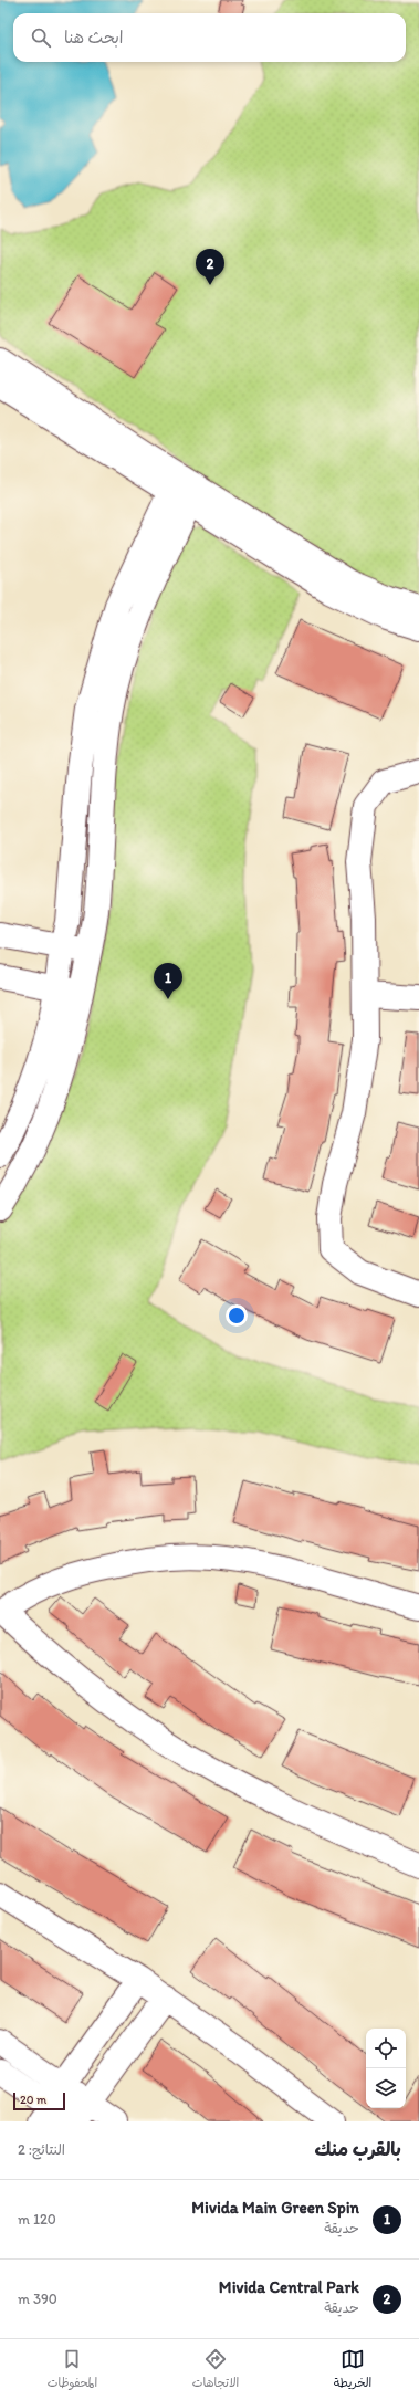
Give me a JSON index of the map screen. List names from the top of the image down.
{
  "scale_bar": "20 m",
  "page": {
    "search": "ابحث هنا",
    "pins": ["2", "1"],
    "scale": "20 m",
    "heading": ["بالقرب منك", "النتائج: 2"],
    "list": [
      {
        "mark": "1",
        "name": "Mivida Main Green Spin",
        "note": "حديقة",
        "value": "120 m"
      },
      {
        "mark": "2",
        "name": "Mivida Central Park",
        "note": "حديقة",
        "value": "390 m"
      }
    ],
    "nav": ["الخريطة", "الاتجاهات", "المحفوظات"]
  }
}
